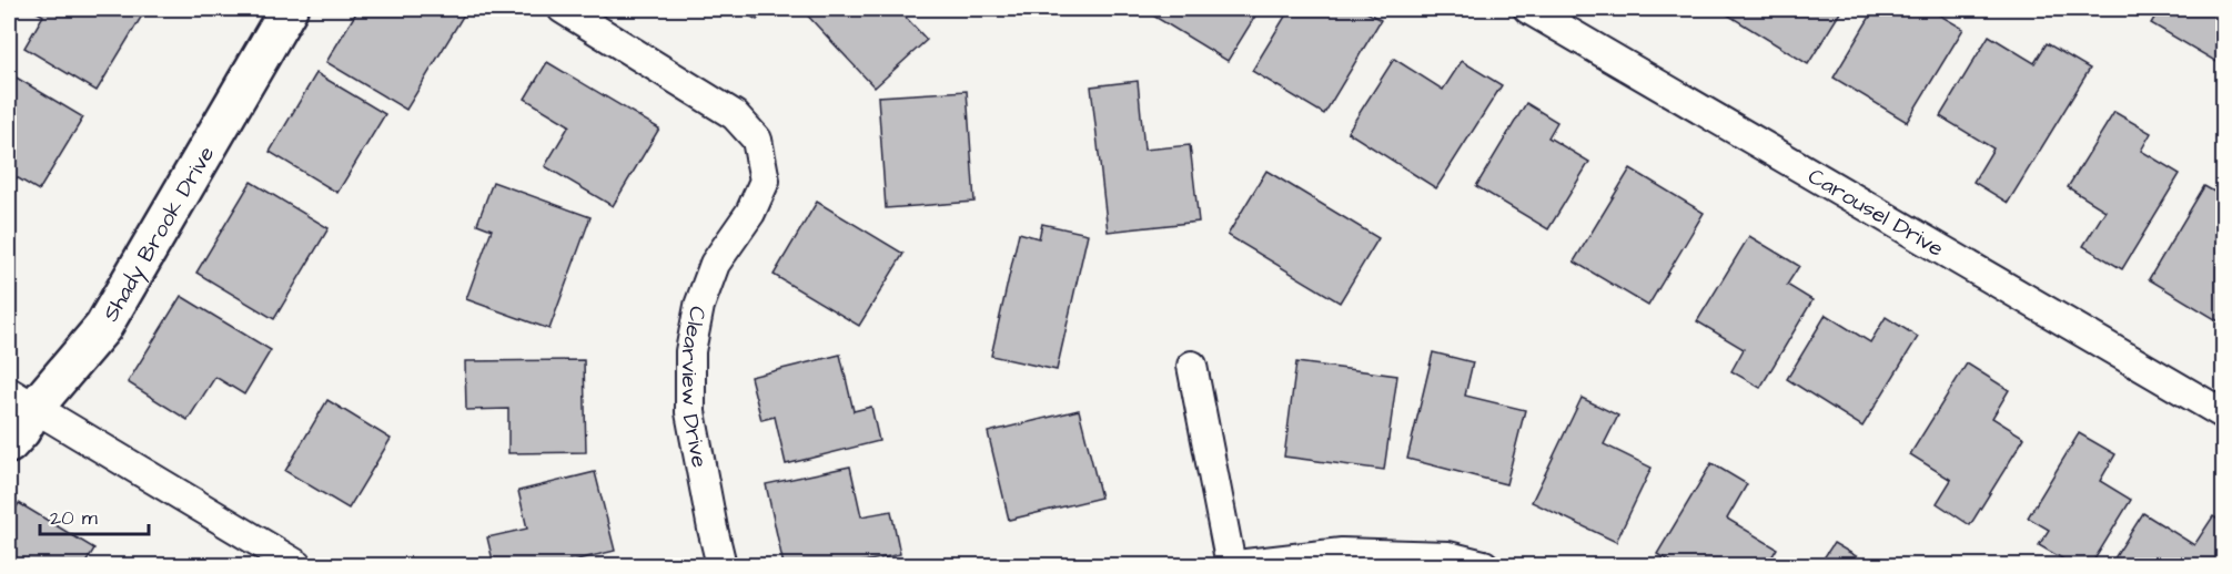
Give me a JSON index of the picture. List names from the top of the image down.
{
  "streets": {
    "street": ["Carousel Drive", "Shady Brook Drive", "Clearview Drive"]
  },
  "scale_bar": "20 m"
}
